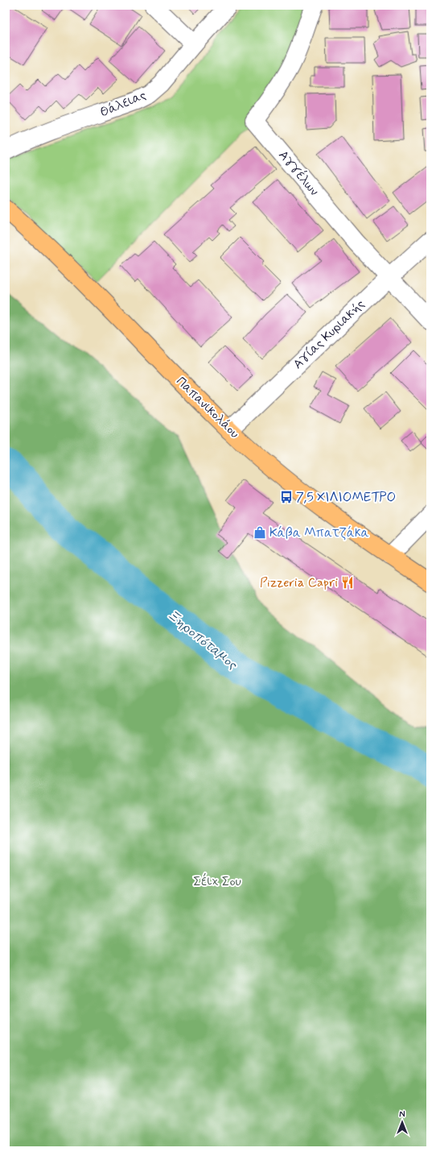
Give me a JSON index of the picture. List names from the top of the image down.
{
  "streets": {
    "main road": ["Παπανικολάου"],
    "street": ["Θάλειας", "Αγγέλων", "Αγίας Κυριακής"]
  },
  "crossings": [
    ["Αγγέλων", "Αγίας Κυριακής"],
    ["Αγίας Κυριακής", "Παπανικολάου"]
  ],
  "water": ["Ξηροπόταμος"],
  "parks": ["Σέιχ Σου"],
  "places": {
    "bus stop": ["7,5 ΧΙΛΙΟΜΕΤΡΟ"],
    "shop": ["Κάβα Μπατζάκα"],
    "restaurant": ["Pizzeria Capri"]
  },
  "north": "top"
}
